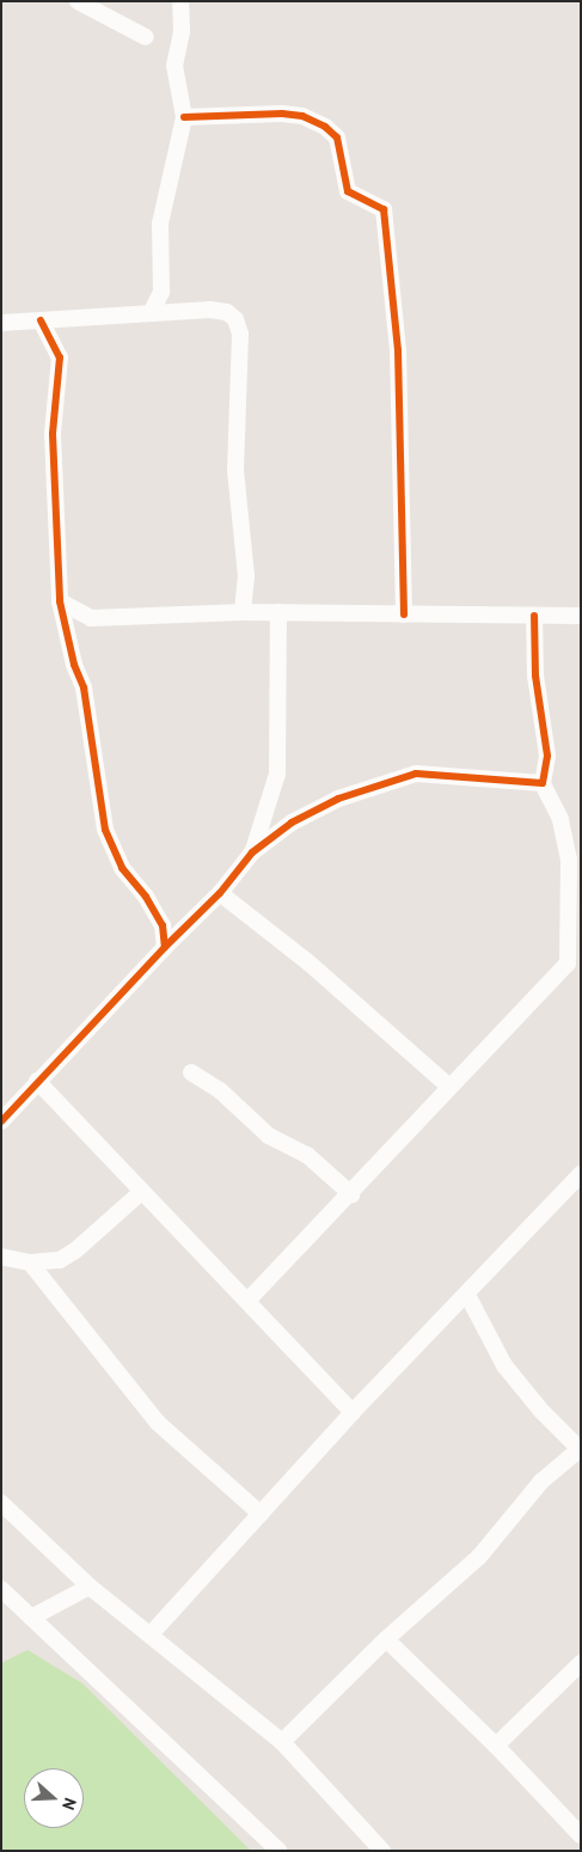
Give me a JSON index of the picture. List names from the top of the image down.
{
  "north": "right"
}
